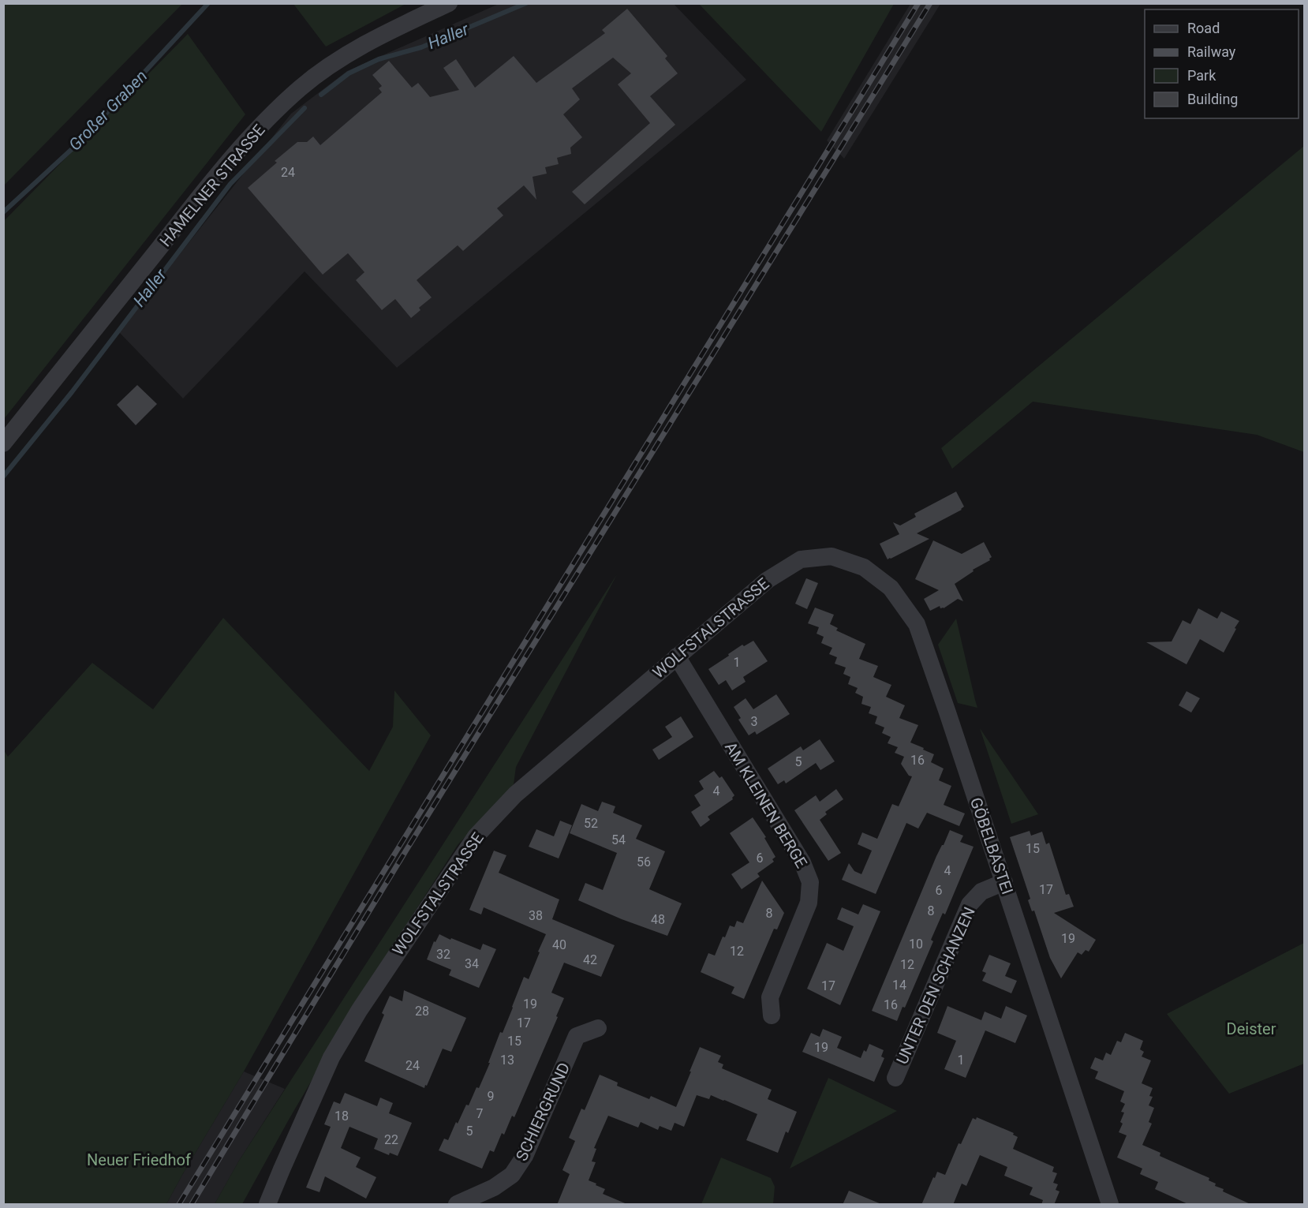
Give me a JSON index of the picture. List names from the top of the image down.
{
  "streets": {
    "street": [
      "HAMELNER STRASSE",
      "WOLFSTALSTRASSE",
      "AM KLEINEN BERGE",
      "GÖBELBASTEI",
      "UNTER DEN SCHANZEN",
      "SCHIERGRUND"
    ]
  },
  "crossings": [
    ["WOLFSTALSTRASSE", "AM KLEINEN BERGE"],
    ["WOLFSTALSTRASSE", "GÖBELBASTEI"],
    ["GÖBELBASTEI", "UNTER DEN SCHANZEN"]
  ],
  "water": ["Haller", "Großer Graben"],
  "parks": ["Deister", "Neuer Friedhof"],
  "house_numbers": [
    "24",
    "1",
    "3",
    "16",
    "5",
    "4",
    "52",
    "54",
    "15",
    "6",
    "56",
    "4",
    "17",
    "6",
    "8",
    "8",
    "38",
    "48",
    "19",
    "10",
    "40",
    "12",
    "32",
    "42",
    "34",
    "12",
    "14",
    "17",
    "19",
    "16",
    "28",
    "17",
    "15",
    "19",
    "13",
    "1",
    "24",
    "9",
    "7",
    "18",
    "5",
    "22"
  ],
  "legend": [
    "Road",
    "Railway",
    "Park",
    "Building"
  ]
}
